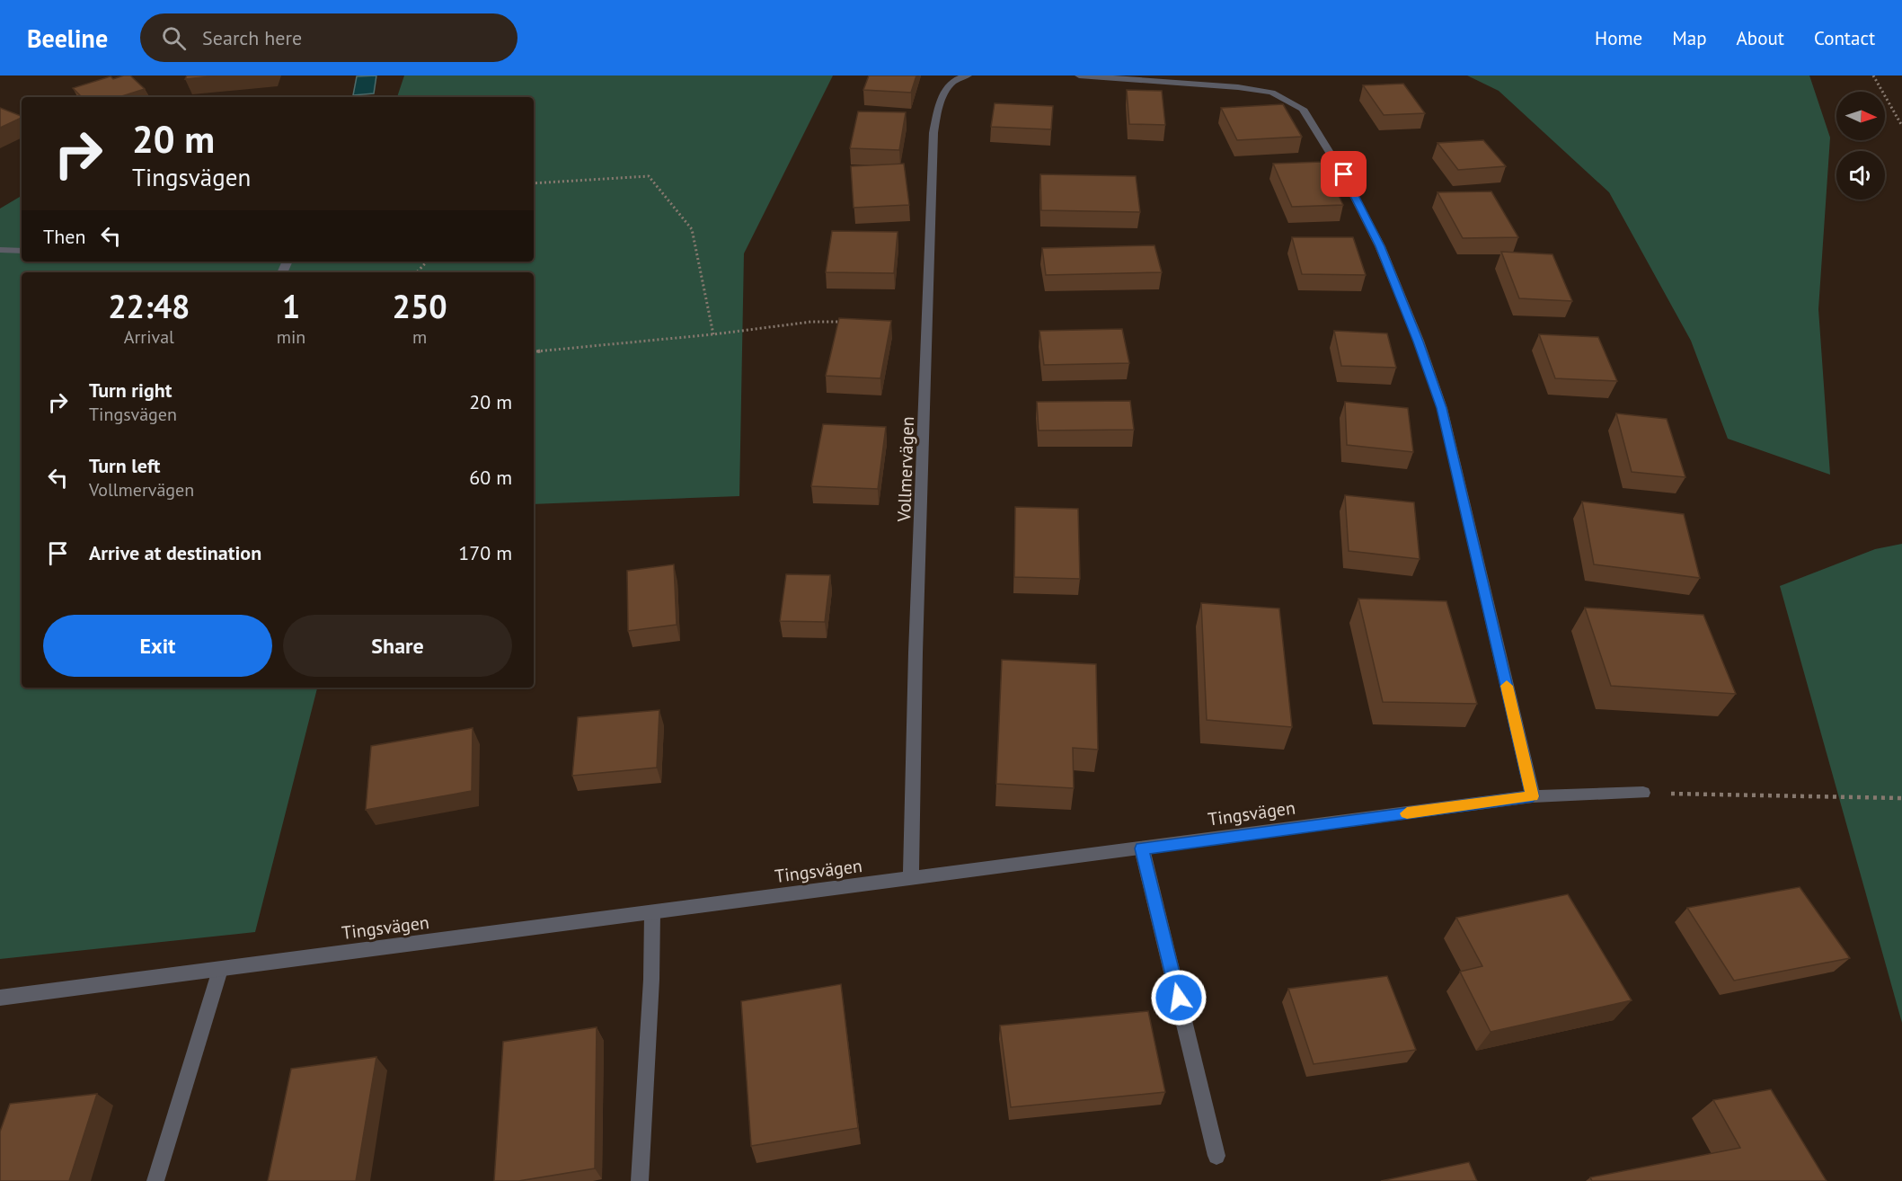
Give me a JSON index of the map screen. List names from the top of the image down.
{
  "streets": {
    "street": ["Vollmervägen", "Tingsvägen"]
  },
  "crossings": [
    ["Vollmervägen", "Tingsvägen"]
  ],
  "north": "right",
  "page": {
    "header": "Beeline",
    "search": "Search here",
    "nav": [
      "Home",
      "Map",
      "About",
      "Contact"
    ],
    "turn": ["20 m", "Tingsvägen"],
    "then": "Then",
    "eta": [
      "22:48",
      "Arrival",
      "1",
      "min",
      "250",
      "m"
    ],
    "list": [
      {
        "name": "Turn right",
        "note": "Tingsvägen",
        "value": "20 m"
      },
      {
        "name": "Turn left",
        "note": "Vollmervägen",
        "value": "60 m"
      },
      {
        "name": "Arrive at destination",
        "value": "170 m"
      }
    ],
    "buttons": ["Exit", "Share"]
  }
}
